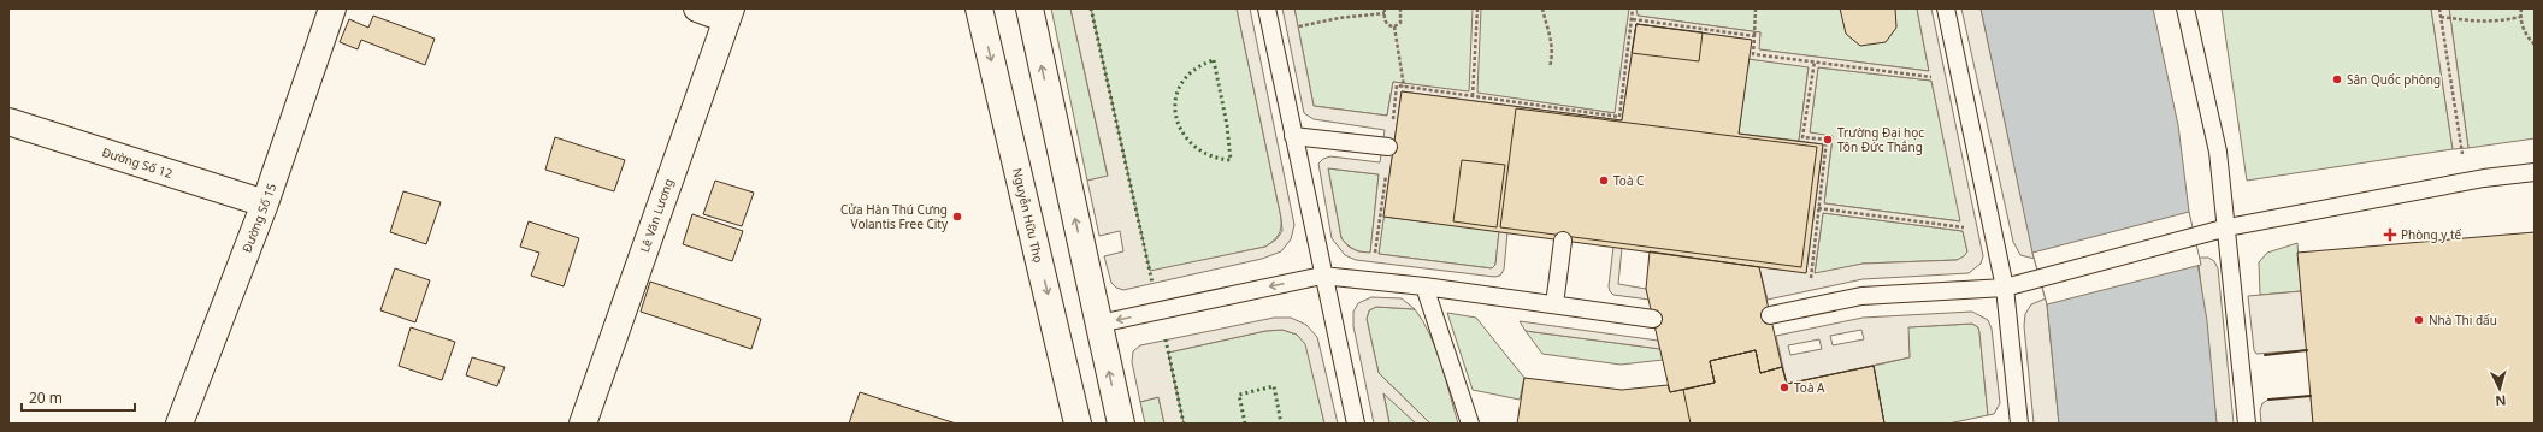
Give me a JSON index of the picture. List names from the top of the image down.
{
  "streets": {
    "street": [
      "Đường Số 12",
      "Lê Văn Lương",
      "Nguyễn Hữu Thọ",
      "Đường Số 15"
    ]
  },
  "crossings": [
    ["Đường Số 12", "Đường Số 15"]
  ],
  "places": {
    "other": [
      "Sân Quốc phòng",
      "Trường Đại học Tôn Đức Thắng",
      "Toà C",
      "Cửa Hàn Thú Cưng Volantis Free City",
      "Nhà Thi đấu",
      "Toà A"
    ],
    "health": ["Phòng y tế"]
  },
  "scale_bar": "20 m",
  "north": "bottom"
}
